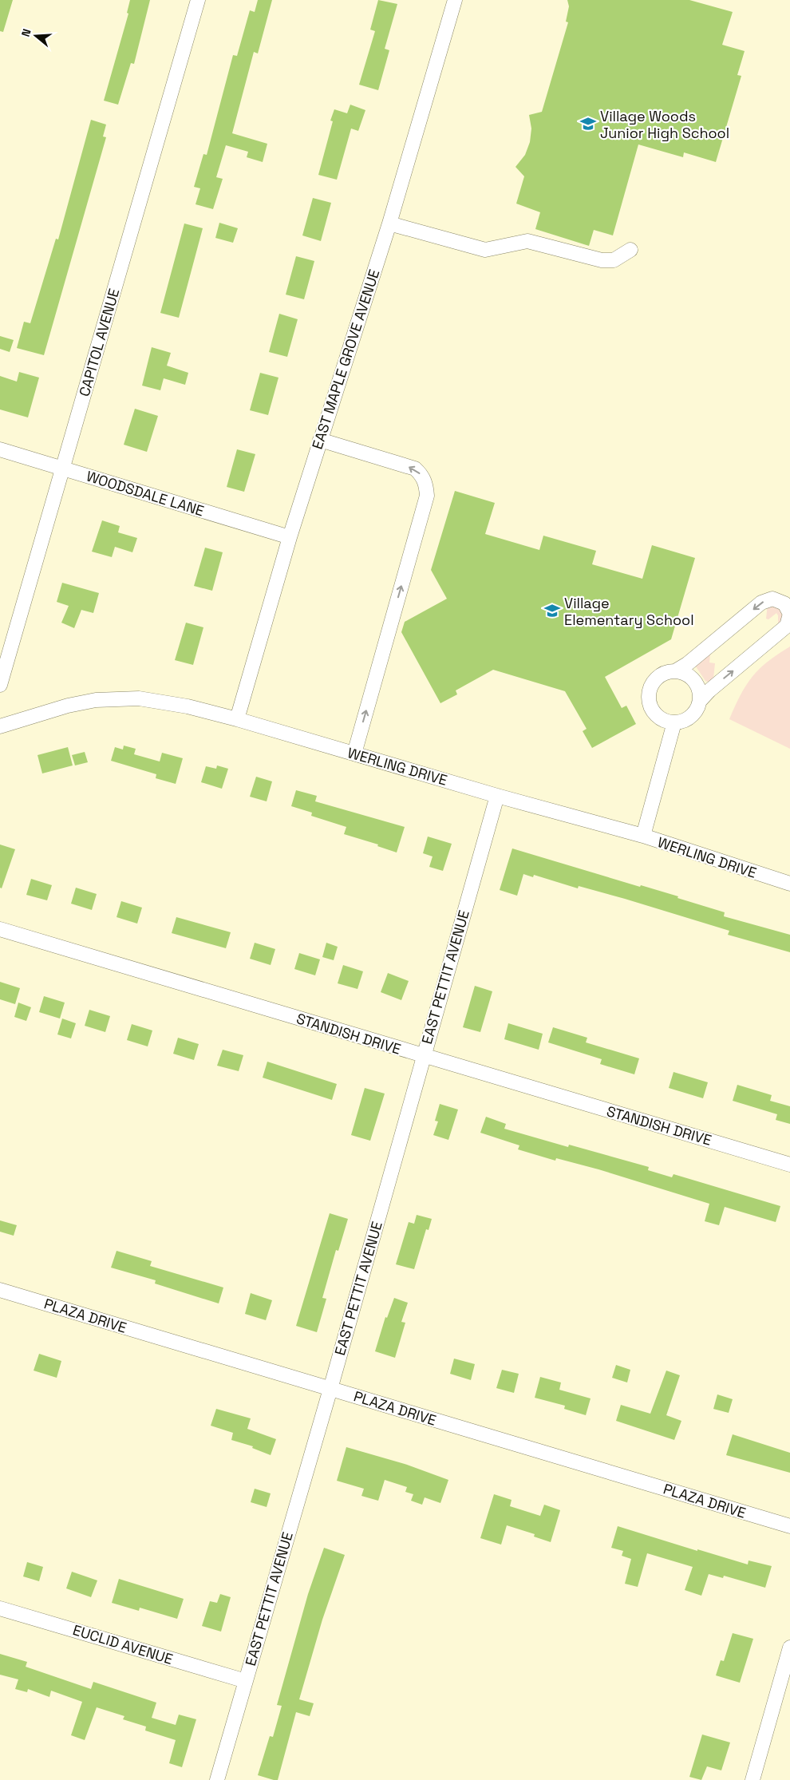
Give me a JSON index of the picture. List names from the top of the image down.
{
  "streets": {
    "street": [
      "CAPITOL AVENUE",
      "EAST MAPLE GROVE AVENUE",
      "WOODSDALE LANE",
      "WERLING DRIVE",
      "EAST PETTIT AVENUE",
      "STANDISH DRIVE",
      "PLAZA DRIVE",
      "EUCLID AVENUE"
    ]
  },
  "crossings": [
    ["CAPITOL AVENUE", "WOODSDALE LANE"],
    ["EAST MAPLE GROVE AVENUE", "WOODSDALE LANE"],
    ["EAST MAPLE GROVE AVENUE", "WERLING DRIVE"],
    ["WERLING DRIVE", "EAST PETTIT AVENUE"],
    ["EAST PETTIT AVENUE", "STANDISH DRIVE"],
    ["EAST PETTIT AVENUE", "PLAZA DRIVE"],
    ["EAST PETTIT AVENUE", "EUCLID AVENUE"]
  ],
  "places": {
    "school or university": ["Village Woods Junior High School", "Village Elementary School"]
  },
  "north": "left"
}
